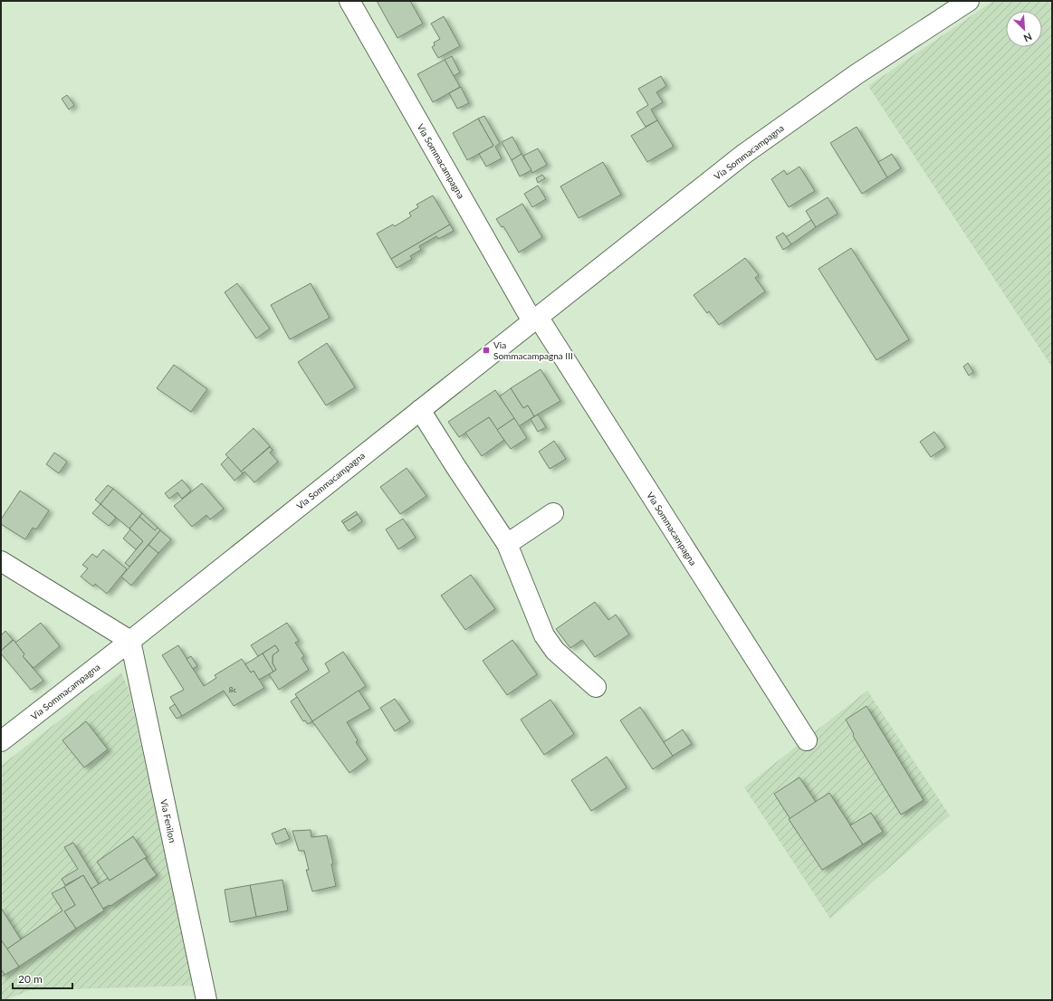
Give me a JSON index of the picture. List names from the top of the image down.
{
  "streets": {
    "street": ["Via Sommacampagna", "Via Fenilon"]
  },
  "crossings": [
    ["Via Sommacampagna", "Via Fenilon"]
  ],
  "places": {
    "transit": ["Via Sommacampagna III"]
  },
  "house_numbers": ["8c"],
  "scale_bar": "20 m",
  "north": "bottom right"
}
